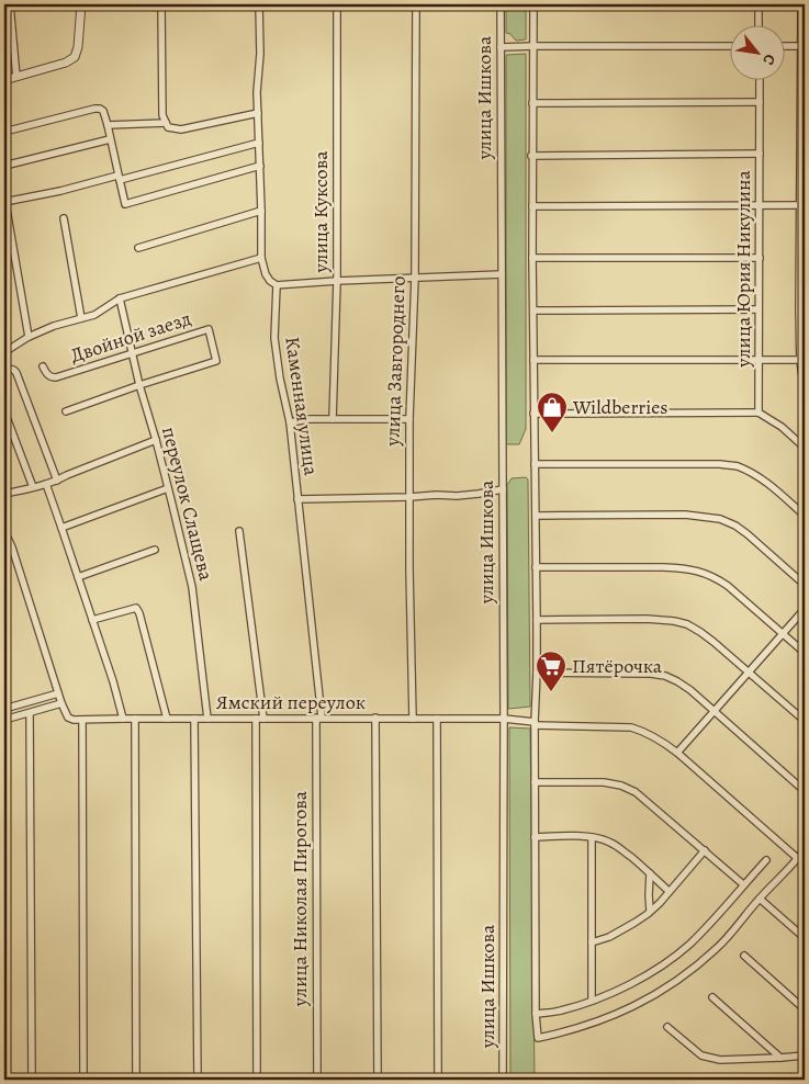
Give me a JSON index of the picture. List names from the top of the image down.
{
  "streets": {
    "street": [
      "улица Ишкова",
      "улица Куксова",
      "улица Юрия Никулина",
      "Двойной заезд",
      "улица Завгороднего",
      "Каменная улица",
      "переулок Слащева",
      "Ямский переулок",
      "улица Николая Пирогова"
    ]
  },
  "crossings": [
    ["улица Ишкова", "Ямский переулок"],
    ["Двойной заезд", "переулок Слащева"],
    ["улица Завгороднего", "Ямский переулок"],
    ["Каменная улица", "Ямский переулок"],
    ["Каменная улица", "улица Николая Пирогова"],
    ["переулок Слащева", "Ямский переулок"],
    ["Ямский переулок", "улица Николая Пирогова"]
  ],
  "places": {
    "shop": ["Wildberries"],
    "supermarket": ["Пятёрочка"]
  },
  "north": "bottom right"
}
